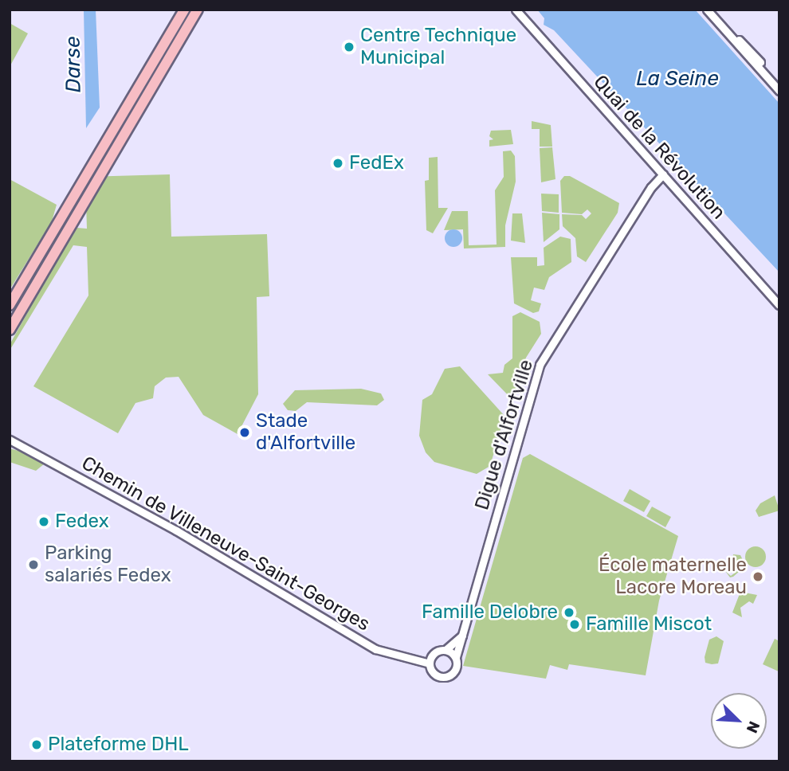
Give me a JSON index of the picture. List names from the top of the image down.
{
  "streets": {
    "street": ["Quai de la Révolution", "Digue d'Alfortville", "Chemin de Villeneuve-Saint-Georges"]
  },
  "crossings": [
    ["Quai de la Révolution", "Digue d'Alfortville"],
    ["Digue d'Alfortville", "Chemin de Villeneuve-Saint-Georges"]
  ],
  "water": ["Darse", "La Seine"],
  "places": [
    "Centre Technique Municipal",
    "FedEx",
    "Stade d'Alfortville",
    "Fedex",
    "Parking salariés Fedex",
    "École maternelle Lacore Moreau",
    "Famille Delobre",
    "Famille Miscot",
    "Plateforme DHL"
  ],
  "north": "bottom right"
}
